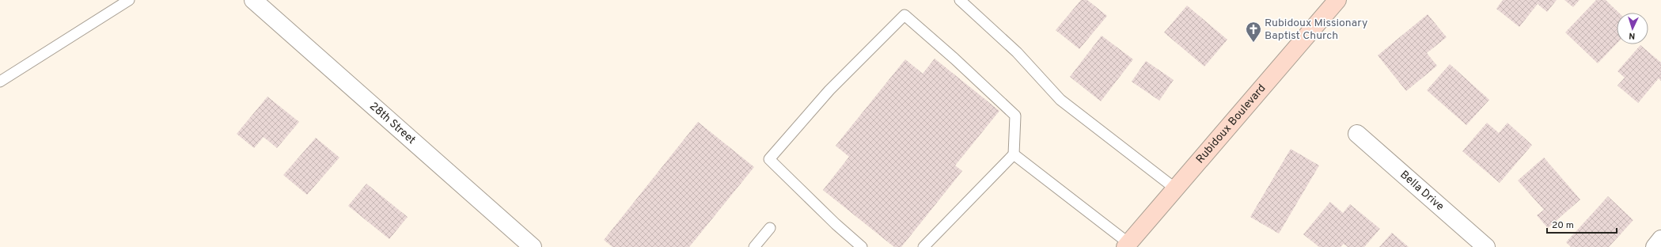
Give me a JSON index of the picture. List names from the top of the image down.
{
  "streets": {
    "main road": ["Rubidoux Boulevard"],
    "street": ["28th Street", "Bella Drive"]
  },
  "places": {
    "church": ["Rubidoux Missionary Baptist Church"]
  },
  "scale_bar": "20 m",
  "north": "bottom"
}
